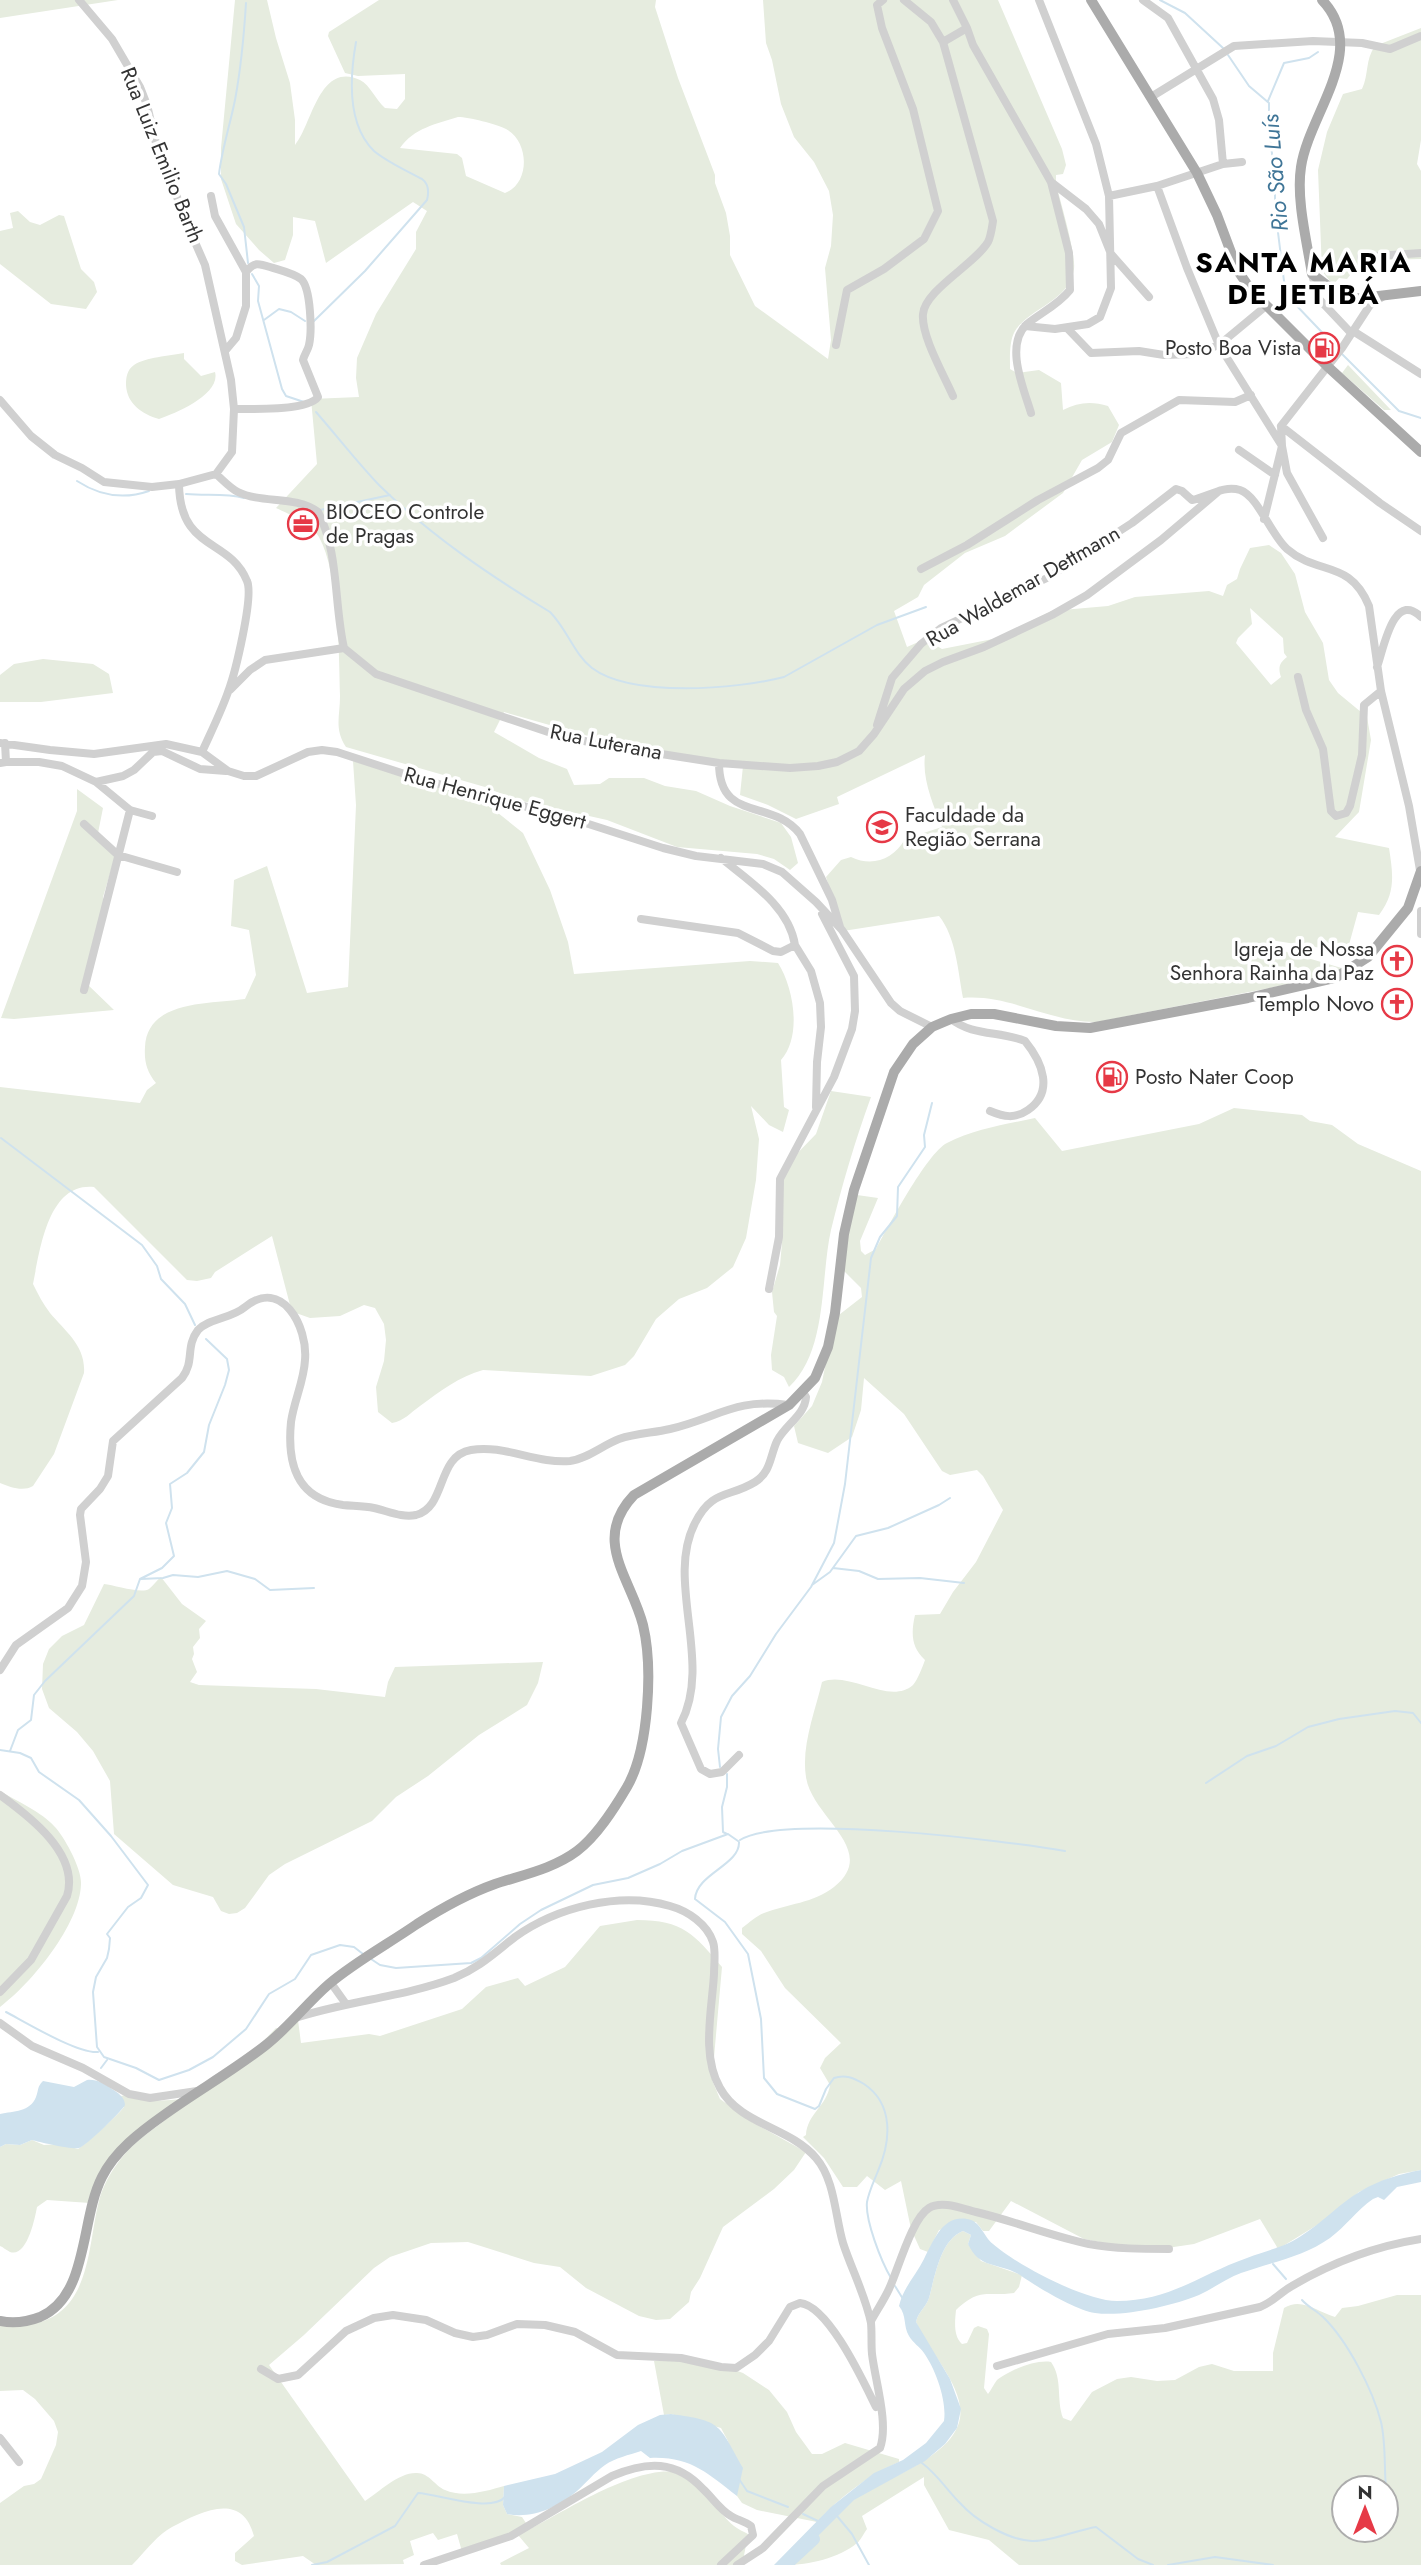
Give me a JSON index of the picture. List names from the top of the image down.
{
  "streets": {
    "street": [
      "Rua Luiz Emilio Barth",
      "Rua Waldemar Dettmann",
      "Rua Luterana",
      "Rua Henrique Eggert"
    ]
  },
  "crossings": [
    ["Rua Waldemar Dettmann", "Rua Luterana"]
  ],
  "districts": ["SANTA MARIA DE JETIBÁ"],
  "water": ["Rio São Luís"],
  "places": {
    "fuel station": ["Posto Boa Vista", "Posto Nater Coop"],
    "office": ["BIOCEO Controle de Pragas"],
    "school or university": ["Faculdade da Região Serrana"],
    "church": ["Igreja de Nossa Senhora Rainha da Paz", "Templo Novo"]
  },
  "north": "top"
}
